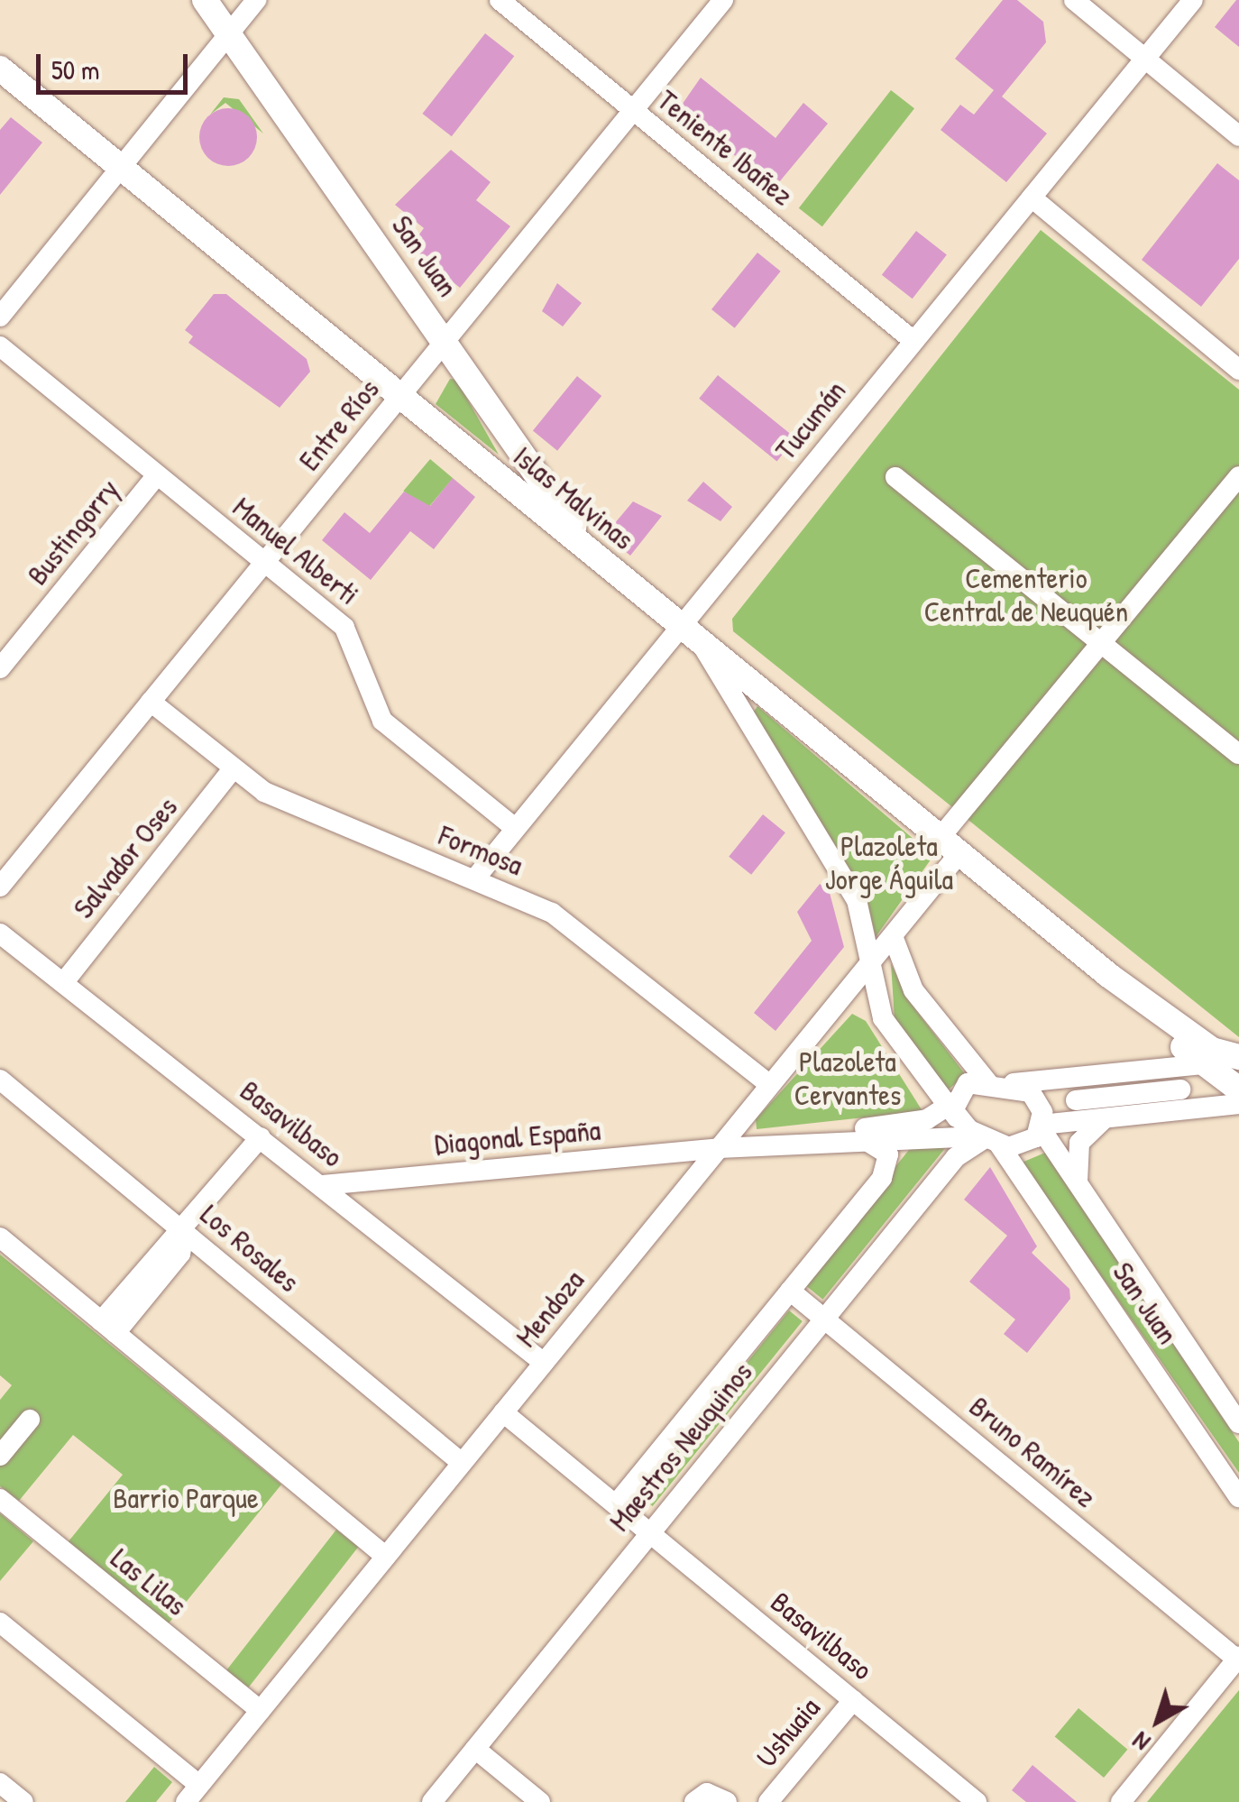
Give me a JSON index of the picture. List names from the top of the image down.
{
  "streets": {
    "main road": ["San Juan", "Islas Malvinas"],
    "street": [
      "Teniente Ibañez",
      "Tucumán",
      "Entre Ríos",
      "Bustingorry",
      "Manuel Alberti",
      "Formosa",
      "Salvador Oses",
      "Basavilbaso",
      "Diagonal España",
      "Los Rosales",
      "Mendoza",
      "Maestros Neuquinos",
      "Bruno Ramírez",
      "Las Lilas",
      "Ushuaia"
    ]
  },
  "crossings": [
    ["Teniente Ibañez", "Tucumán"],
    ["Teniente Ibañez", "Entre Ríos"],
    ["San Juan", "Entre Ríos"],
    ["San Juan", "Islas Malvinas"],
    ["San Juan", "Diagonal España"],
    ["San Juan", "Maestros Neuquinos"],
    ["Tucumán", "Islas Malvinas"],
    ["Tucumán", "Manuel Alberti"],
    ["Tucumán", "Formosa"],
    ["Entre Ríos", "Islas Malvinas"],
    ["Entre Ríos", "Manuel Alberti"],
    ["Entre Ríos", "Formosa"],
    ["Islas Malvinas", "Diagonal España"],
    ["Islas Malvinas", "Mendoza"],
    ["Bustingorry", "Manuel Alberti"],
    ["Formosa", "Salvador Oses"],
    ["Formosa", "Mendoza"],
    ["Salvador Oses", "Basavilbaso"],
    ["Basavilbaso", "Diagonal España"],
    ["Basavilbaso", "Mendoza"],
    ["Basavilbaso", "Maestros Neuquinos"],
    ["Basavilbaso", "Ushuaia"],
    ["Diagonal España", "Mendoza"],
    ["Diagonal España", "Maestros Neuquinos"],
    ["Los Rosales", "Mendoza"],
    ["Mendoza", "Las Lilas"],
    ["Maestros Neuquinos", "Bruno Ramírez"]
  ],
  "parks": [
    "Cementerio Central de Neuquén",
    "Plazoleta Jorge Águila",
    "Plazoleta Cervantes",
    "Barrio Parque"
  ],
  "scale_bar": "50 m",
  "north": "bottom left"
}
